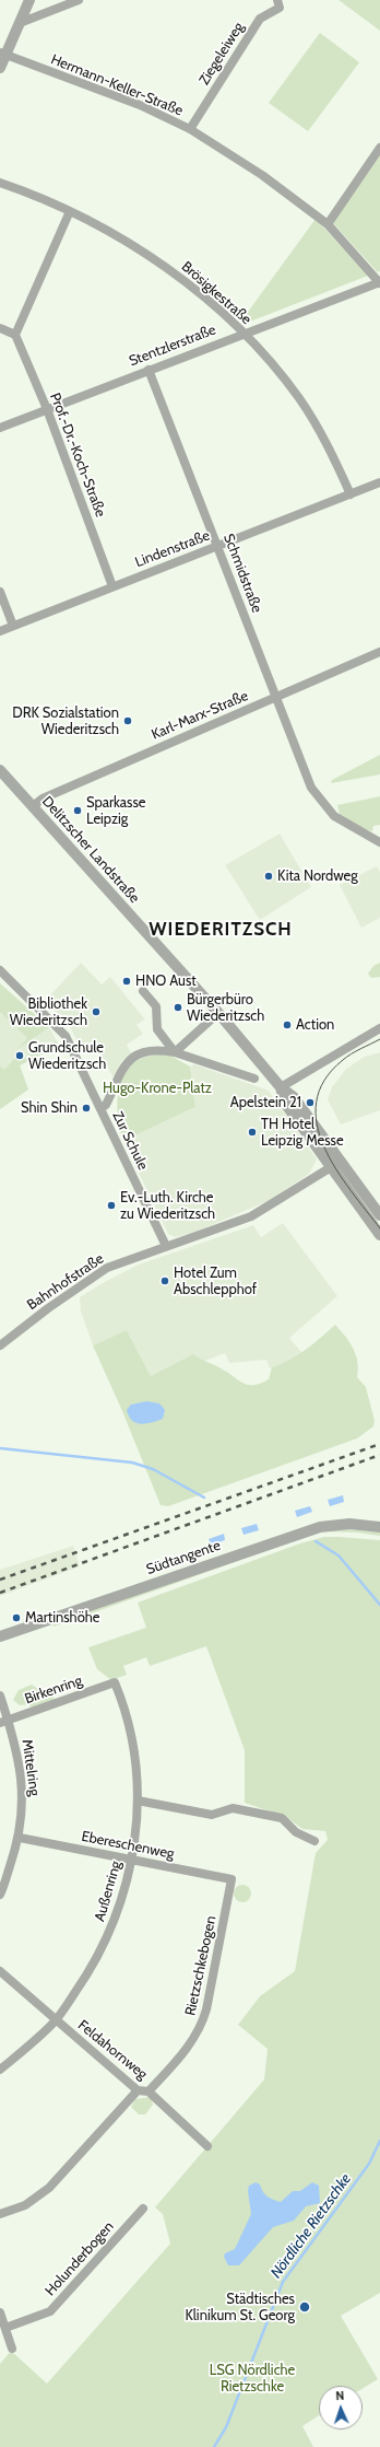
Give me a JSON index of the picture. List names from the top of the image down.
{
  "streets": {
    "street": [
      "Ziegeleiweg",
      "Hermann-Keller-Straße",
      "Brösigkestraße",
      "Stentzlerstraße",
      "Prof.-Dr.-Koch-Straße",
      "Lindenstraße",
      "Schmidstraße",
      "Karl-Marx-Straße",
      "Delitzscher Landstraße",
      "Zur Schule",
      "Bahnhofstraße",
      "Südtangente",
      "Birkenring",
      "Mittelring",
      "Ebereschenweg",
      "Außenring",
      "Rietzschkebogen",
      "Feldahornweg",
      "Holunderbogen"
    ]
  },
  "crossings": [
    ["Ziegeleiweg", "Hermann-Keller-Straße"],
    ["Hermann-Keller-Straße", "Stentzlerstraße"],
    ["Brösigkestraße", "Stentzlerstraße"],
    ["Brösigkestraße", "Lindenstraße"],
    ["Stentzlerstraße", "Prof.-Dr.-Koch-Straße"],
    ["Stentzlerstraße", "Schmidstraße"],
    ["Prof.-Dr.-Koch-Straße", "Lindenstraße"],
    ["Lindenstraße", "Schmidstraße"],
    ["Schmidstraße", "Karl-Marx-Straße"],
    ["Karl-Marx-Straße", "Delitzscher Landstraße"],
    ["Delitzscher Landstraße", "Bahnhofstraße"],
    ["Zur Schule", "Bahnhofstraße"],
    ["Birkenring", "Mittelring"],
    ["Birkenring", "Außenring"],
    ["Mittelring", "Ebereschenweg"],
    ["Ebereschenweg", "Außenring"],
    ["Ebereschenweg", "Rietzschkebogen"],
    ["Außenring", "Feldahornweg"],
    ["Rietzschkebogen", "Feldahornweg"]
  ],
  "districts": ["WIEDERITZSCH"],
  "water": ["Nördliche Rietzschke"],
  "parks": ["Hugo-Krone-Platz", "LSG Nördliche Rietzschke"],
  "places": [
    "DRK Sozialstation Wiederitzsch",
    "Sparkasse Leipzig",
    "Kita Nordweg",
    "HNO Aust",
    "Bürgerbüro Wiederitzsch",
    "Bibliothek Wiederitzsch",
    "Action",
    "Grundschule Wiederitzsch",
    "Apelstein 21",
    "Shin Shin",
    "TH Hotel Leipzig Messe",
    "Ev.-Luth. Kirche zu Wiederitzsch",
    "Hotel Zum Abschlepphof",
    "Martinshöhe",
    "Städtisches Klinikum St. Georg"
  ],
  "north": "top"
}
